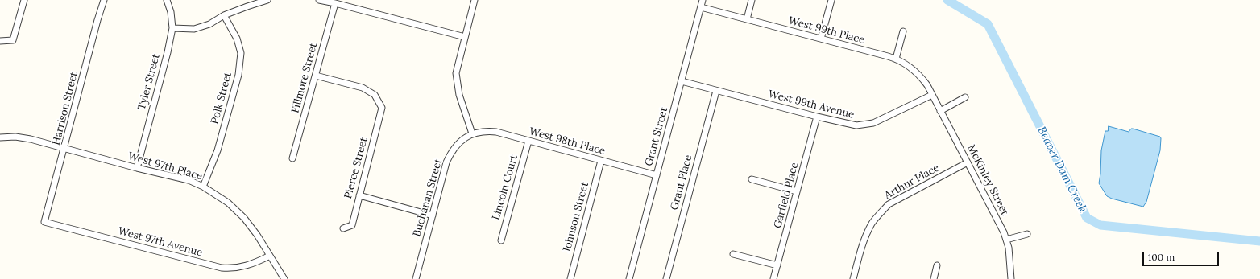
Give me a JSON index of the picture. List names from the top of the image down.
{
  "streets": {
    "street": [
      "West 99th Place",
      "Fillmore Street",
      "Tyler Street",
      "Polk Street",
      "West 99th Avenue",
      "Harrison Street",
      "Grant Street",
      "West 98th Place",
      "West 97th Place",
      "Pierce Street",
      "McKinley Street",
      "Arthur Place",
      "Grant Place",
      "Lincoln Court",
      "Garfield Place",
      "Buchanan Street",
      "Johnson Street",
      "West 97th Avenue"
    ]
  },
  "crossings": [
    ["West 99th Place", "West 99th Avenue"],
    ["West 99th Place", "Grant Street"],
    ["West 99th Place", "McKinley Street"],
    ["Fillmore Street", "Pierce Street"],
    ["Tyler Street", "West 97th Place"],
    ["Polk Street", "West 97th Place"],
    ["West 99th Avenue", "Grant Street"],
    ["West 99th Avenue", "McKinley Street"],
    ["West 99th Avenue", "Grant Place"],
    ["West 99th Avenue", "Garfield Place"],
    ["Harrison Street", "West 97th Place"],
    ["Harrison Street", "West 97th Avenue"],
    ["Grant Street", "West 98th Place"],
    ["West 98th Place", "Lincoln Court"],
    ["West 98th Place", "Buchanan Street"],
    ["West 98th Place", "Johnson Street"],
    ["West 97th Place", "West 97th Avenue"],
    ["McKinley Street", "Arthur Place"]
  ],
  "water": ["Beaver Dam Creek"],
  "scale_bar": "100 m"
}
